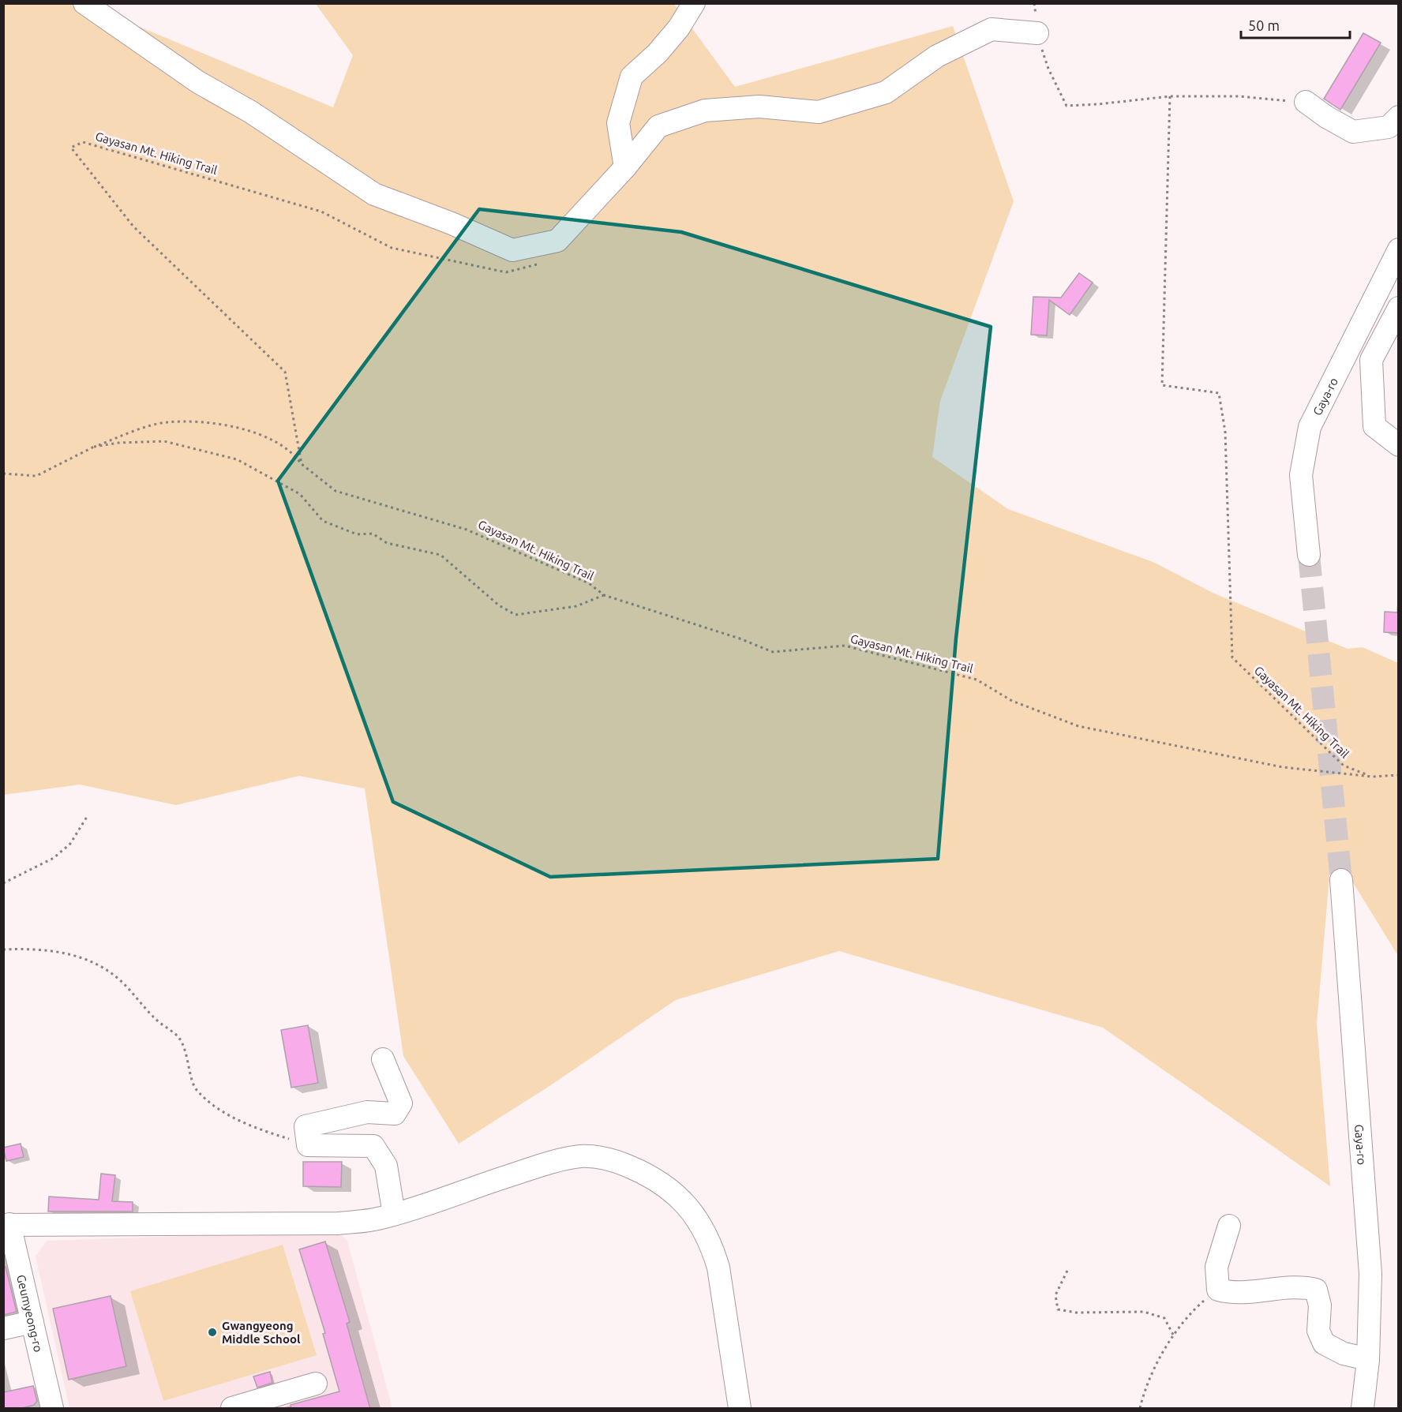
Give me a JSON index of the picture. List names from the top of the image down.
{
  "streets": {
    "street": ["Gaya-ro", "Geumyeong-ro"],
    "path": ["Gayasan Mt. Hiking Trail"]
  },
  "places": ["Gwangyeong Middle School"],
  "scale_bar": "50 m"
}
